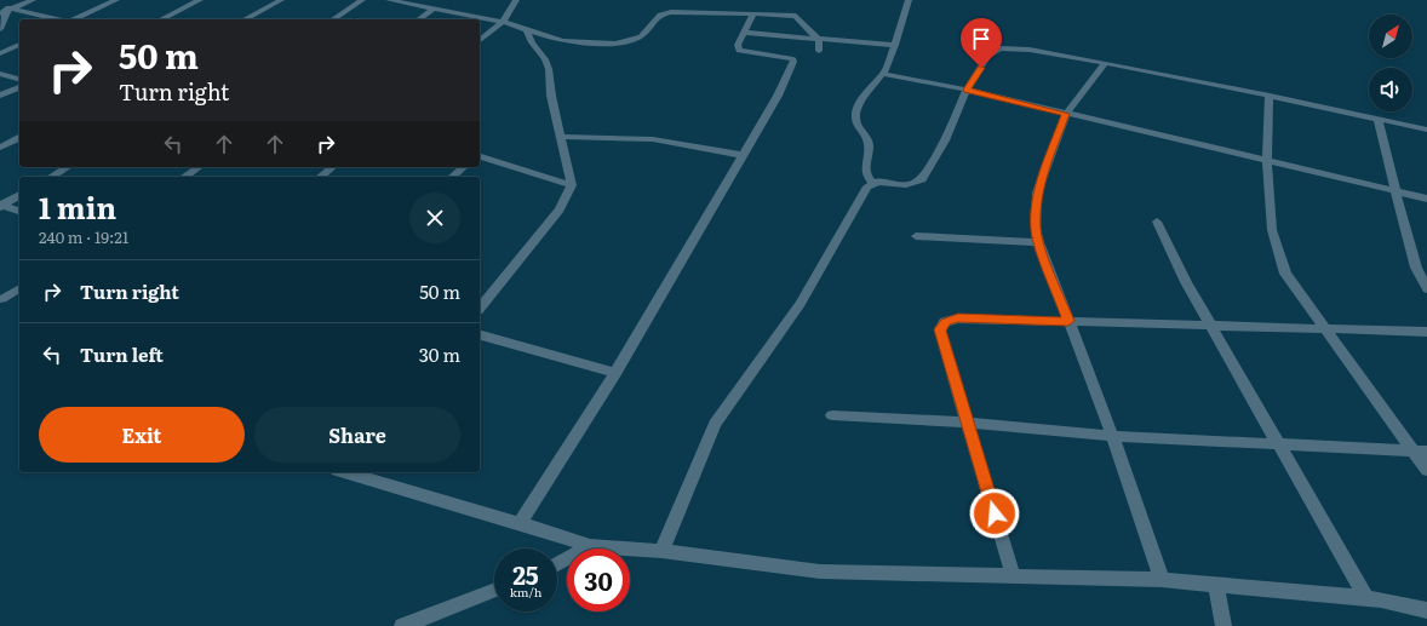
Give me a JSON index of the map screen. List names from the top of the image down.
{
  "north": "top right",
  "page": {
    "turn": ["50 m", "Turn right"],
    "heading": ["1 min", "240 m · 19:21"],
    "list": [
      {
        "name": "Turn right",
        "value": "50 m"
      },
      {
        "name": "Turn left",
        "value": "30 m"
      }
    ],
    "buttons": ["Exit", "Share"],
    "speed": "25 km/h",
    "limit": "30"
  }
}
